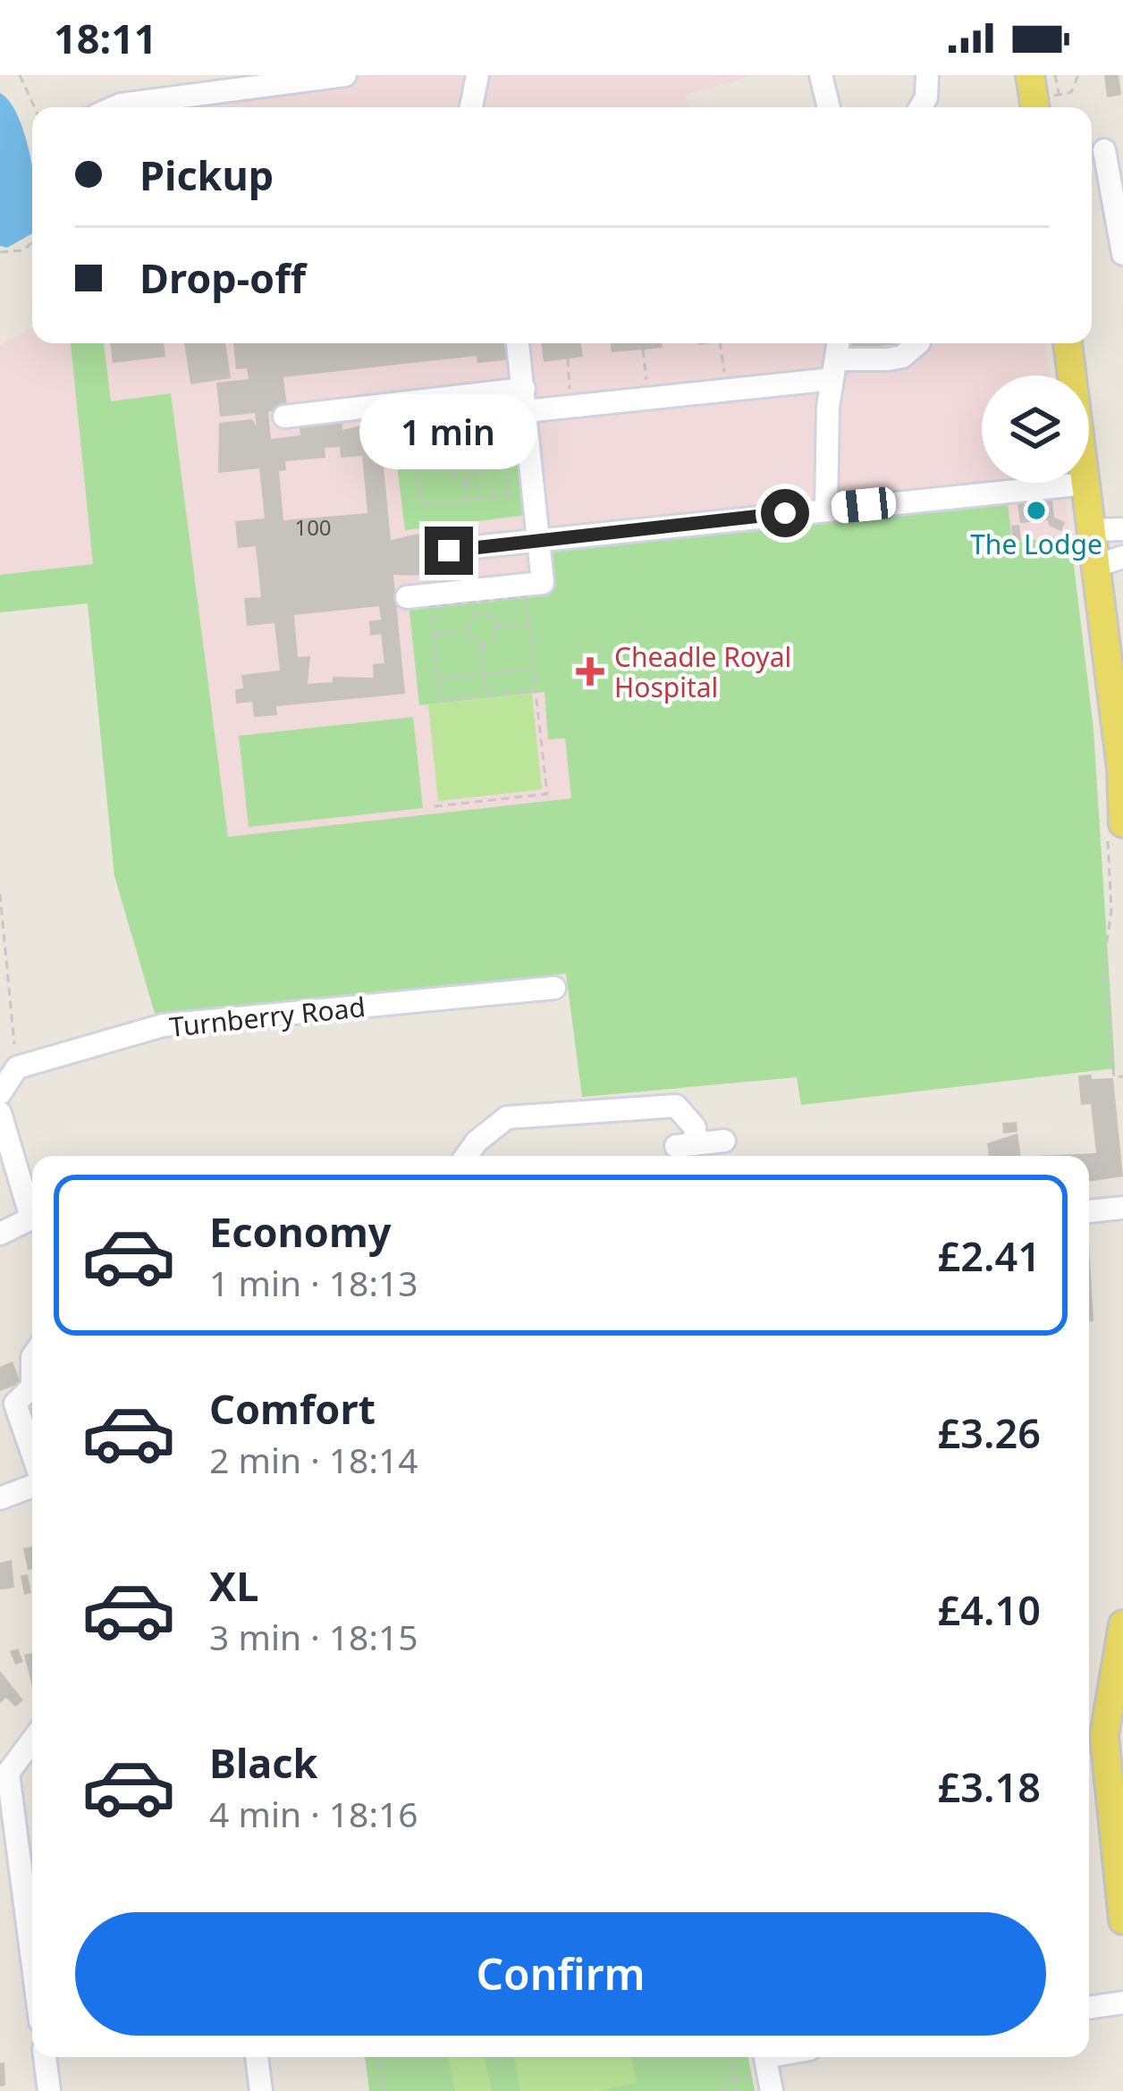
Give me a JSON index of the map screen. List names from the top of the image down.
{
  "streets": {
    "street": ["Turnberry Road"]
  },
  "places": {
    "other": ["The Lodge"],
    "health": ["Cheadle Royal Hospital"]
  },
  "house_numbers": ["100"],
  "page": {
    "status": "18:11",
    "banner": ["Pickup", "Drop-off"],
    "bubble": "1 min",
    "list": [
      {
        "name": "Economy",
        "note": "1 min · 18:13",
        "value": "£2.41"
      },
      {
        "name": "Comfort",
        "note": "2 min · 18:14",
        "value": "£3.26"
      },
      {
        "name": "XL",
        "note": "3 min · 18:15",
        "value": "£4.10"
      },
      {
        "name": "Black",
        "note": "4 min · 18:16",
        "value": "£3.18"
      }
    ],
    "buttons": "Confirm"
  }
}
